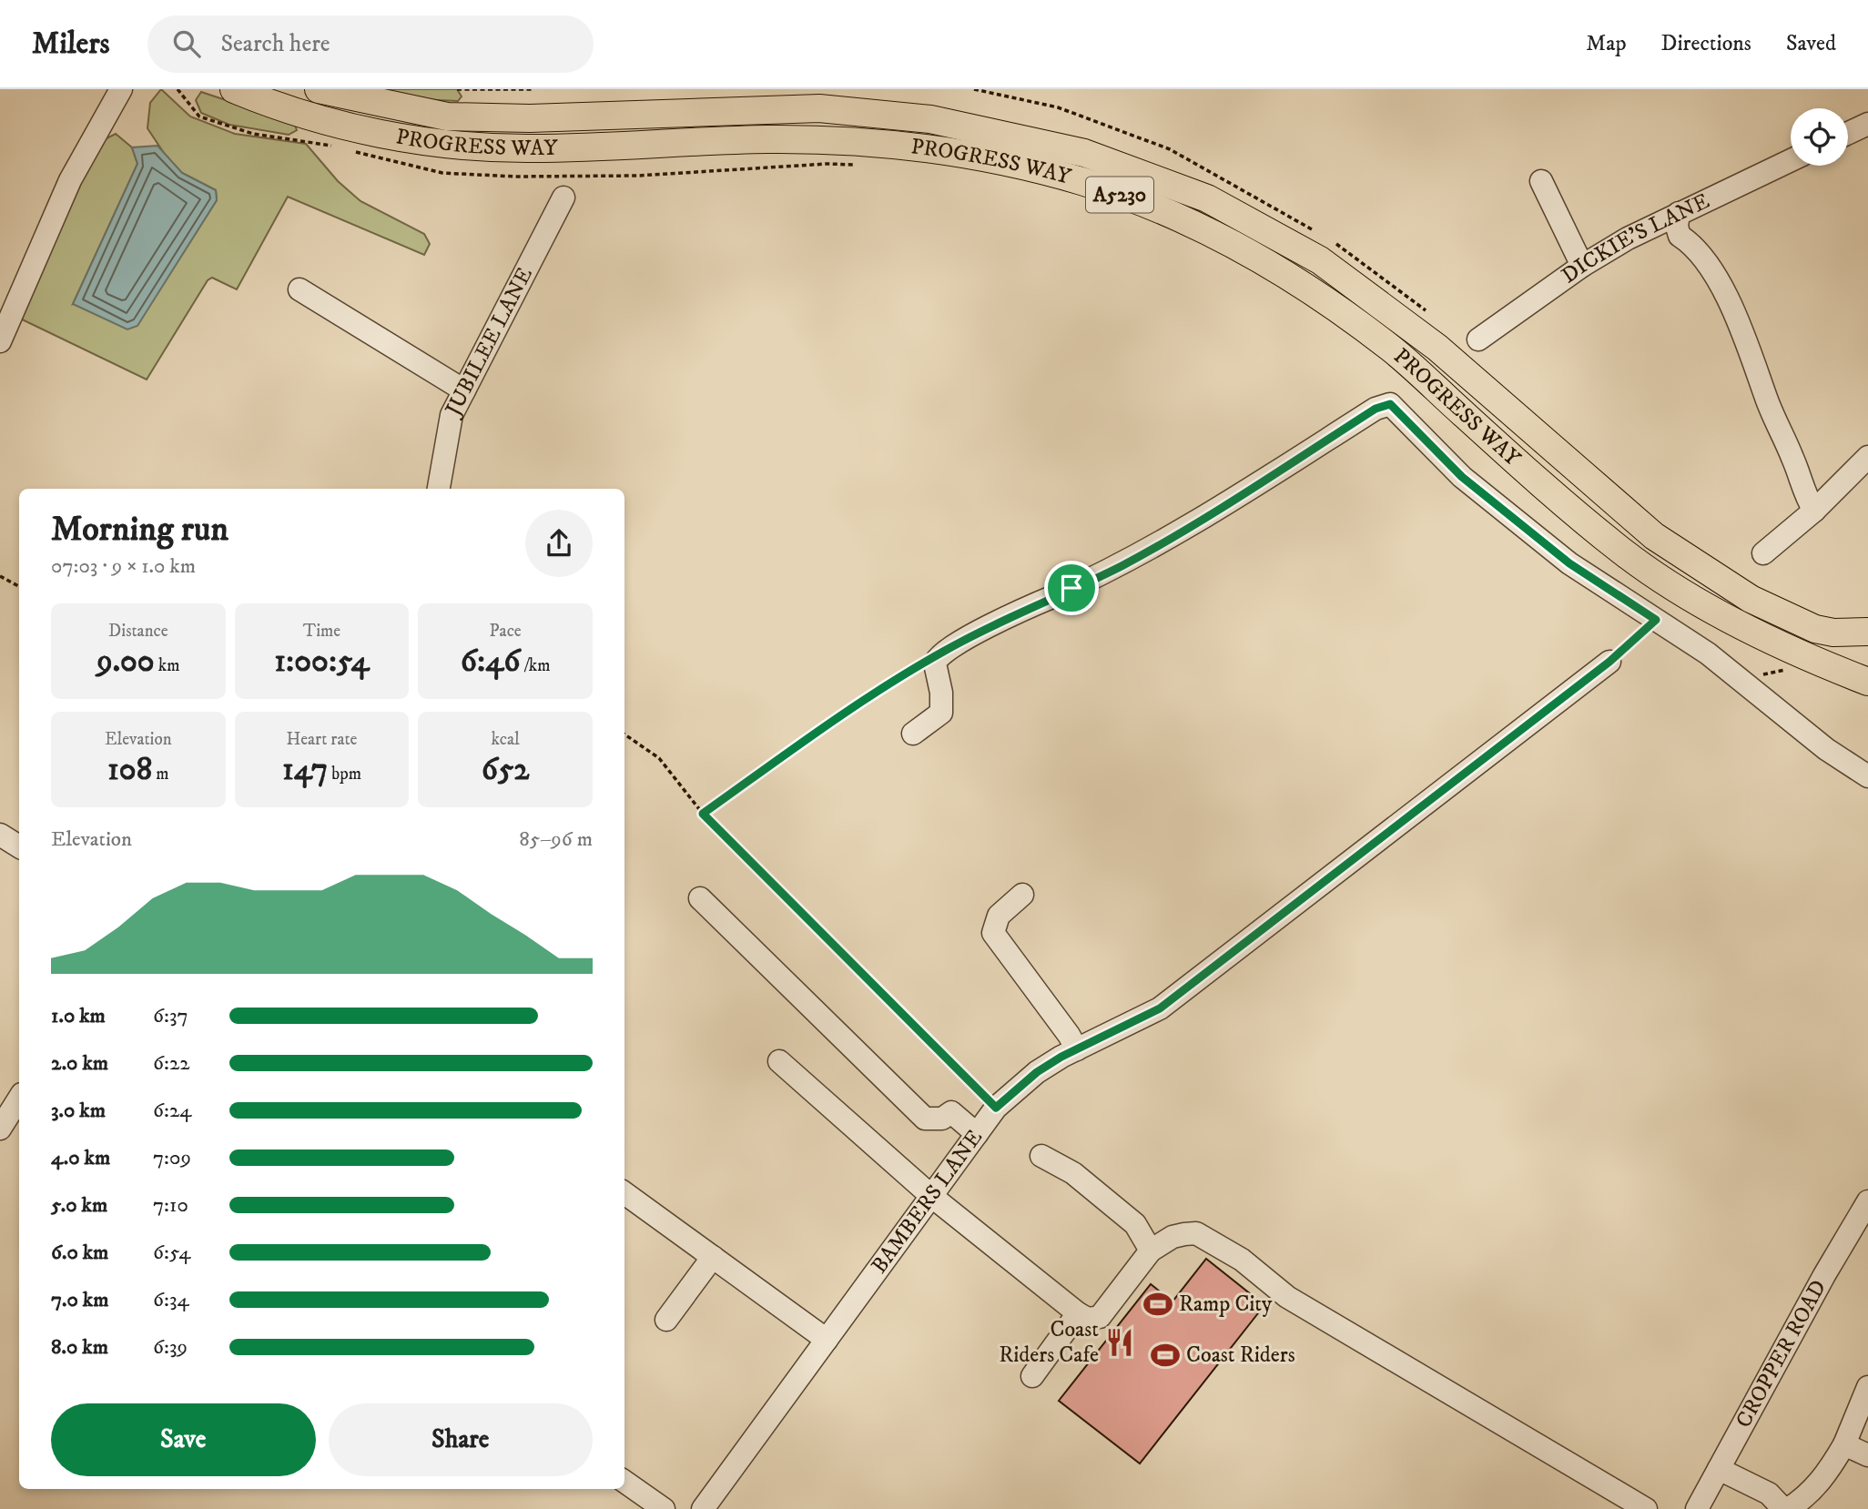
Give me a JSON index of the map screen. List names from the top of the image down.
{
  "streets": {
    "main road": ["PROGRESS WAY", "A5230"],
    "street": [
      "DICKIE'S LANE",
      "JUBILEE LANE",
      "BAMBERS LANE",
      "CROPPER ROAD"
    ]
  },
  "places": {
    "sports": ["Ramp City", "Coast Riders"],
    "restaurant": ["Coast Riders Cafe"]
  },
  "page": {
    "header": "Milers",
    "search": "Search here",
    "nav": ["Map", "Directions", "Saved"],
    "heading": ["Morning run", "07:03 · 9 × 1.0 km"],
    "stats": [
      ["Distance", "9.00 km"],
      ["Time", "1:00:54"],
      ["Pace", "6:46 /km"],
      ["Elevation", "108 m"],
      ["Heart rate", "147 bpm"],
      ["kcal", "652"]
    ],
    "chart": ["Elevation", "85–96 m"],
    "list": [
      {
        "name": "1.0 km",
        "note": "6:37"
      },
      {
        "name": "2.0 km",
        "note": "6:22"
      },
      {
        "name": "3.0 km",
        "note": "6:24"
      },
      {
        "name": "4.0 km",
        "note": "7:09"
      },
      {
        "name": "5.0 km",
        "note": "7:10"
      },
      {
        "name": "6.0 km",
        "note": "6:54"
      },
      {
        "name": "7.0 km",
        "note": "6:34"
      },
      {
        "name": "8.0 km",
        "note": "6:39"
      }
    ],
    "buttons": ["Save", "Share"]
  }
}
